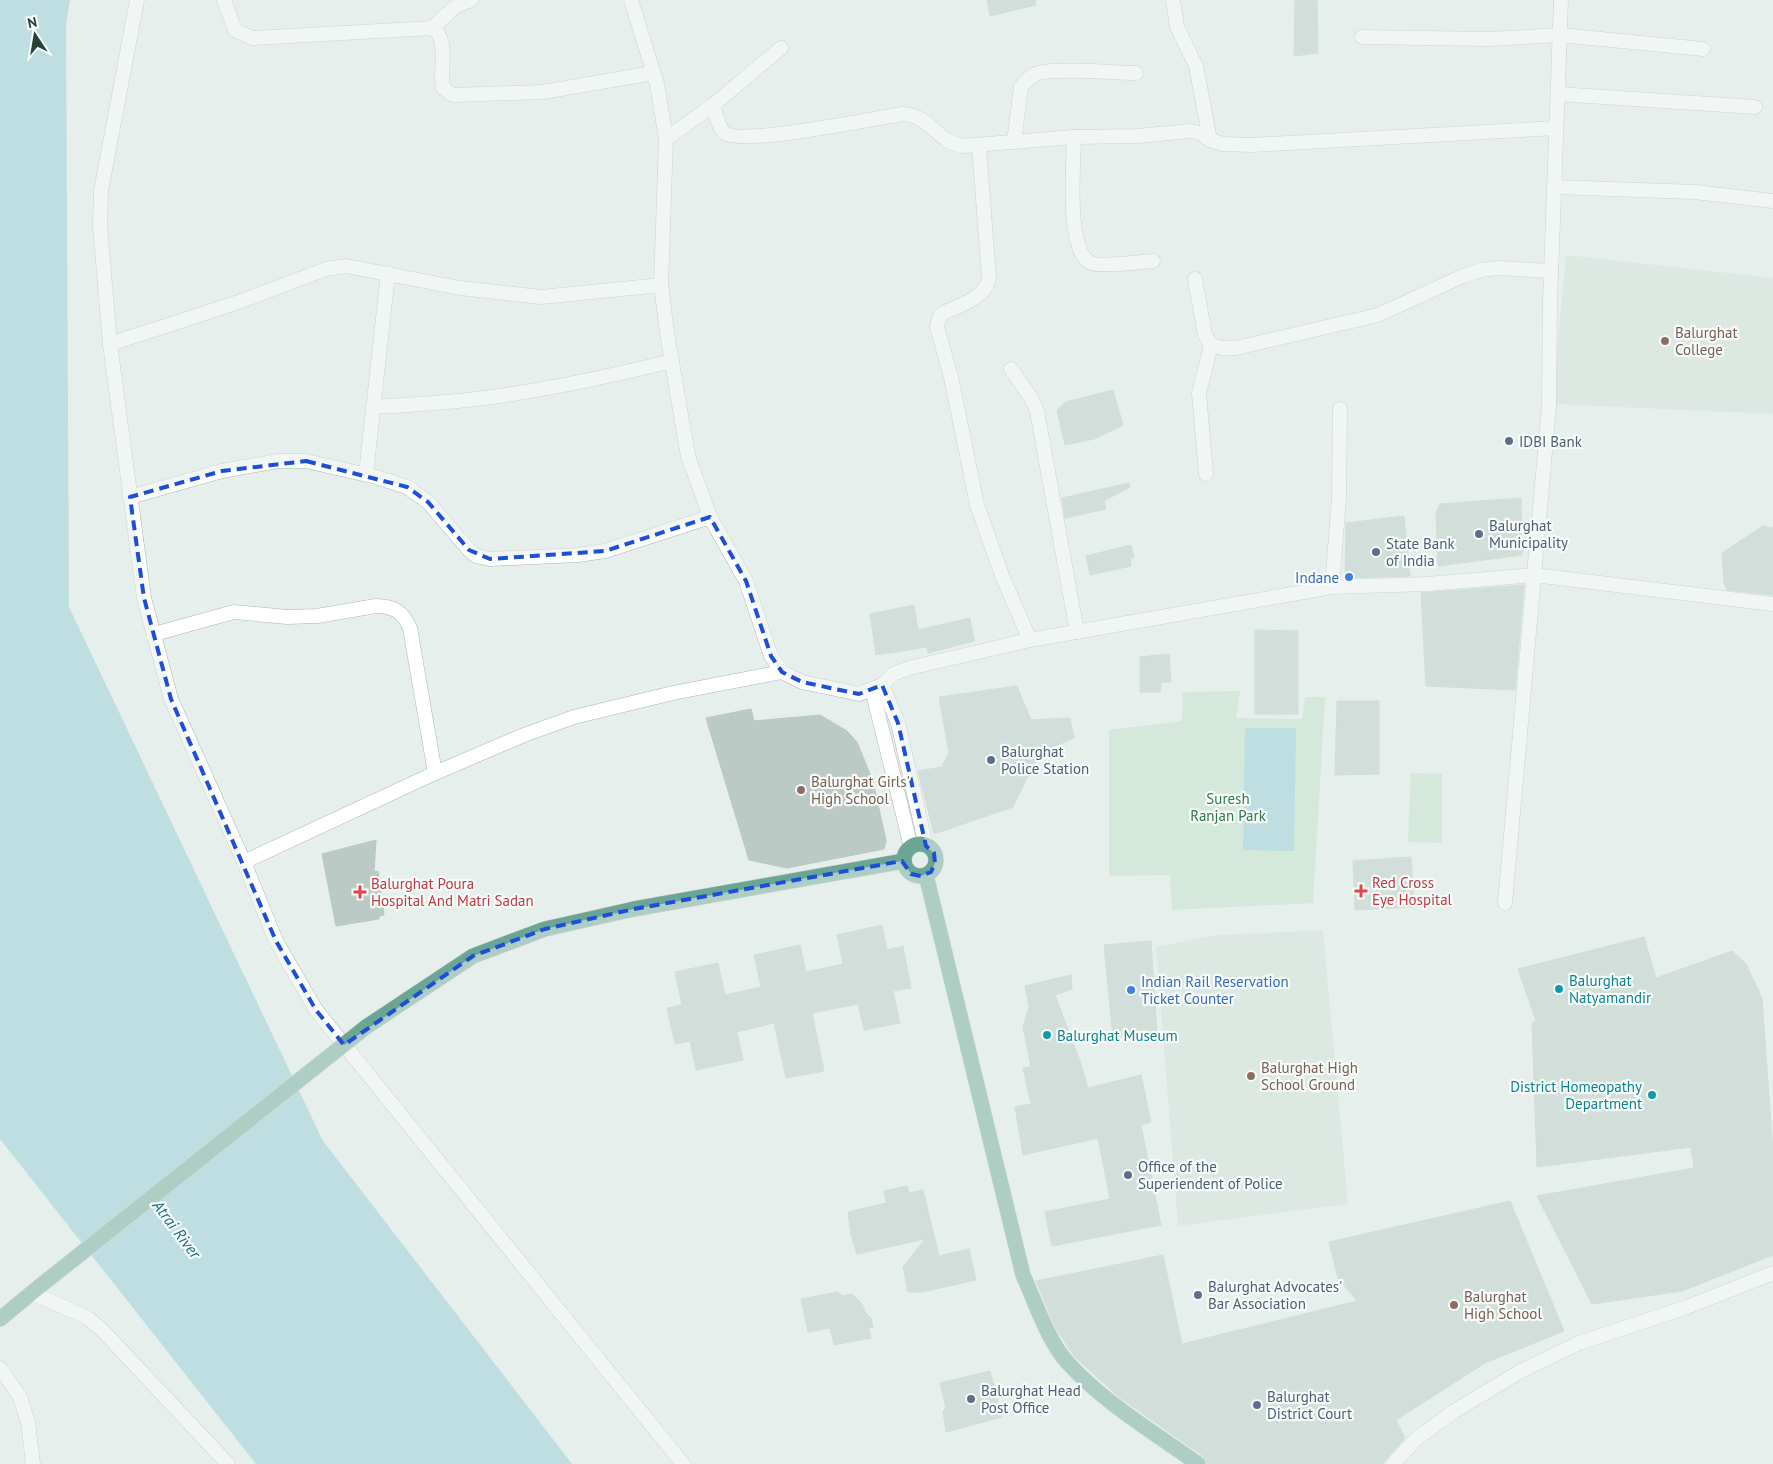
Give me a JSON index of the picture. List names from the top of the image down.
{
  "water": ["Atrai River"],
  "parks": ["Suresh Ranjan Park"],
  "places": {
    "other": [
      "Balurghat College",
      "IDBI Bank",
      "Balurghat Municipality",
      "State Bank of India",
      "Indane",
      "Balurghat Police Station",
      "Balurghat Girls' High School",
      "Balurghat Natyamandir",
      "Indian Rail Reservation Ticket Counter",
      "Balurghat Museum",
      "Balurghat High School Ground",
      "District Homeopathy Department",
      "Office of the Superiendent of Police",
      "Balurghat Advocates' Bar Association",
      "Balurghat High School",
      "Balurghat Head Post Office",
      "Balurghat District Court"
    ],
    "health": ["Red Cross Eye Hospital", "Balurghat Poura Hospital And Matri Sadan"]
  },
  "north": "top"
}
